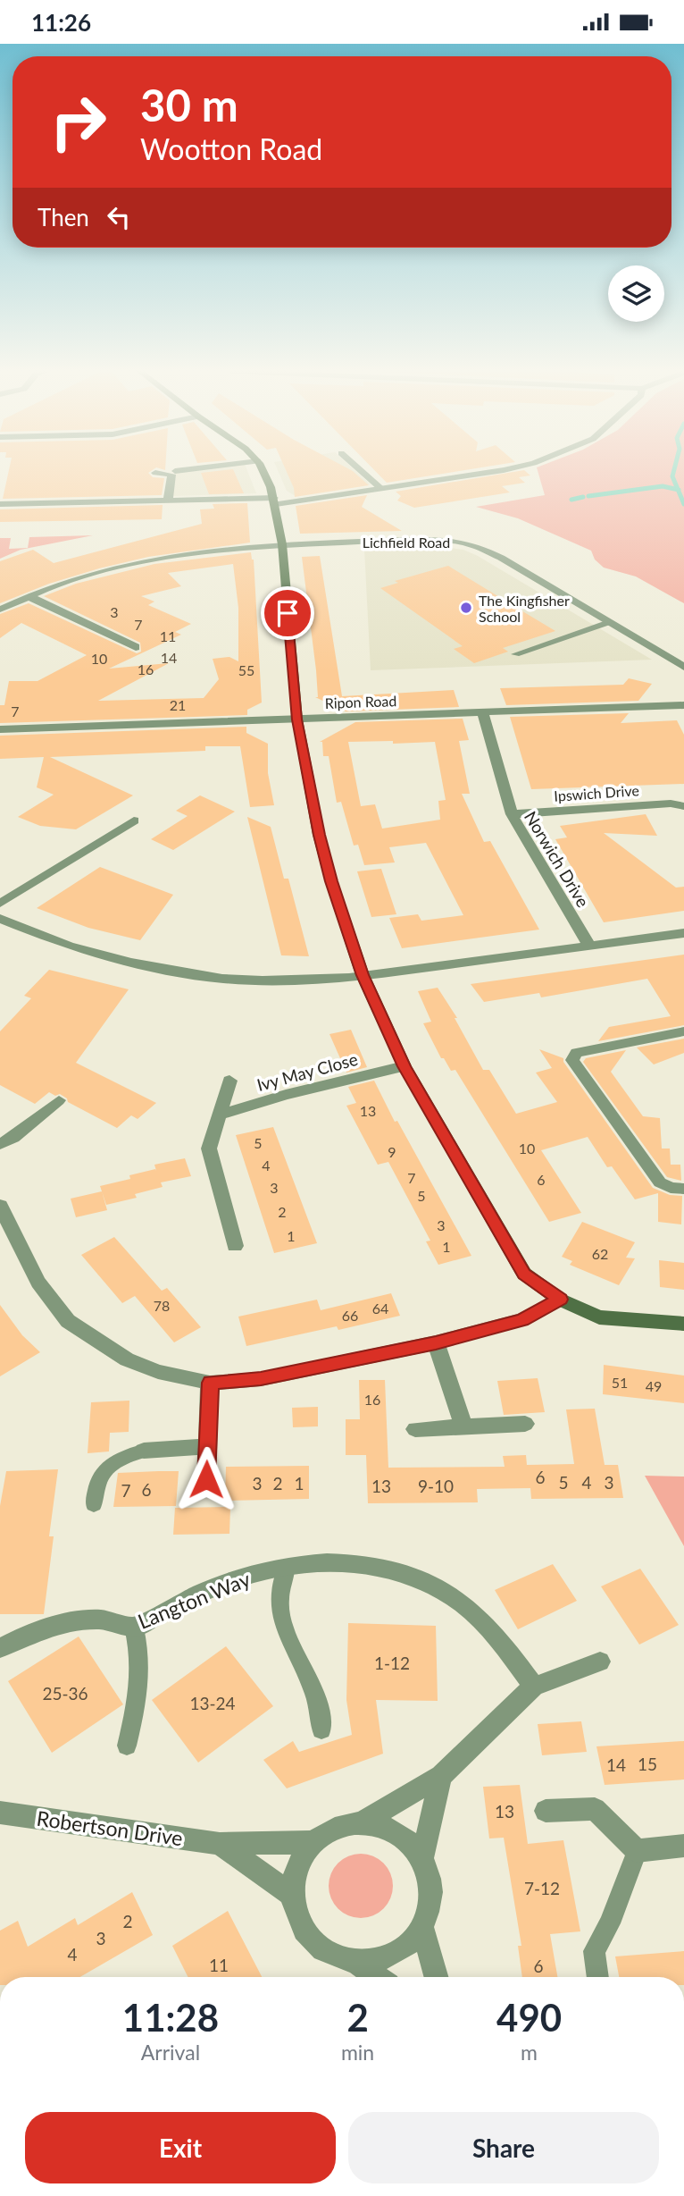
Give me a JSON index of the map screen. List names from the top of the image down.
{
  "streets": {
    "street": [
      "Lichfield Road",
      "Ripon Road",
      "Ipswich Drive",
      "Norwich Drive",
      "Ivy May Close",
      "Langton Way",
      "Robertson Drive"
    ]
  },
  "crossings": [
    ["Ripon Road", "Norwich Drive"],
    ["Ipswich Drive", "Norwich Drive"]
  ],
  "places": ["The Kingfisher School"],
  "house_numbers": [
    "3",
    "7",
    "11",
    "14",
    "10",
    "16",
    "55",
    "21",
    "7",
    "13",
    "5",
    "10",
    "9",
    "4",
    "7",
    "6",
    "3",
    "5",
    "2",
    "3",
    "1",
    "1",
    "62",
    "78",
    "64",
    "66",
    "51",
    "49",
    "16",
    "6",
    "5",
    "4",
    "3",
    "3",
    "2",
    "1",
    "13",
    "9-10",
    "6",
    "7",
    "1-12",
    "25-36",
    "13-24",
    "15",
    "14",
    "13",
    "7-12",
    "2",
    "3",
    "4",
    "11",
    "6"
  ],
  "page": {
    "status": "11:26",
    "turn": ["30 m", "Wootton Road"],
    "then": "Then",
    "eta": [
      "11:28",
      "Arrival",
      "2",
      "min",
      "490",
      "m"
    ],
    "buttons": ["Exit", "Share"]
  }
}
